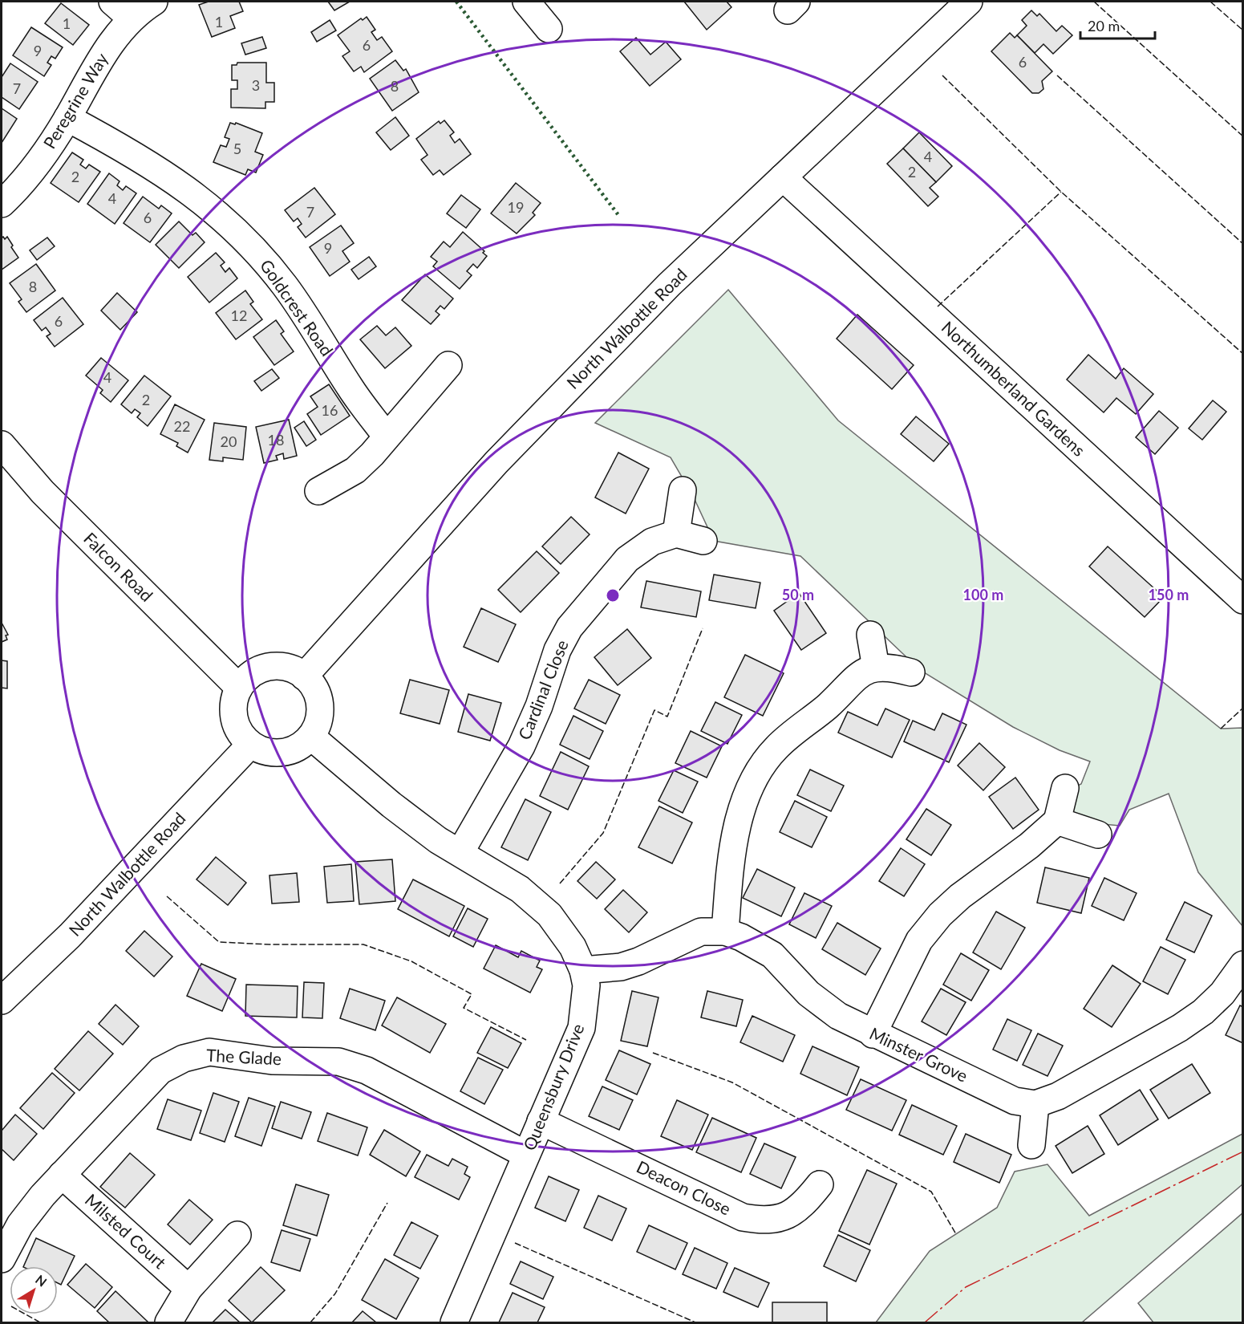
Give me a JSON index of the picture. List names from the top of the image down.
{
  "streets": {
    "street": [
      "Peregrine Way",
      "Goldcrest Road",
      "North Walbottle Road",
      "Northumberland Gardens",
      "Falcon Road",
      "Cardinal Close",
      "Minster Grove",
      "The Glade",
      "Queensbury Drive",
      "Deacon Close",
      "Milsted Court"
    ]
  },
  "crossings": [
    ["Peregrine Way", "Goldcrest Road"],
    ["North Walbottle Road", "Northumberland Gardens"],
    ["North Walbottle Road", "Falcon Road"],
    ["North Walbottle Road", "Queensbury Drive"],
    ["Falcon Road", "Queensbury Drive"],
    ["Cardinal Close", "Queensbury Drive"],
    ["Minster Grove", "Queensbury Drive"],
    ["The Glade", "Queensbury Drive"],
    ["The Glade", "Milsted Court"],
    ["Queensbury Drive", "Deacon Close"]
  ],
  "house_numbers": [
    "1",
    "1",
    "6",
    "9",
    "6",
    "3",
    "8",
    "7",
    "5",
    "4",
    "2",
    "2",
    "4",
    "19",
    "7",
    "6",
    "9",
    "8",
    "12",
    "6",
    "4",
    "2",
    "16",
    "22",
    "18",
    "20"
  ],
  "scale_bar": "20 m",
  "north": "top right",
  "rings": ["50 m", "100 m", "150 m"]
}
